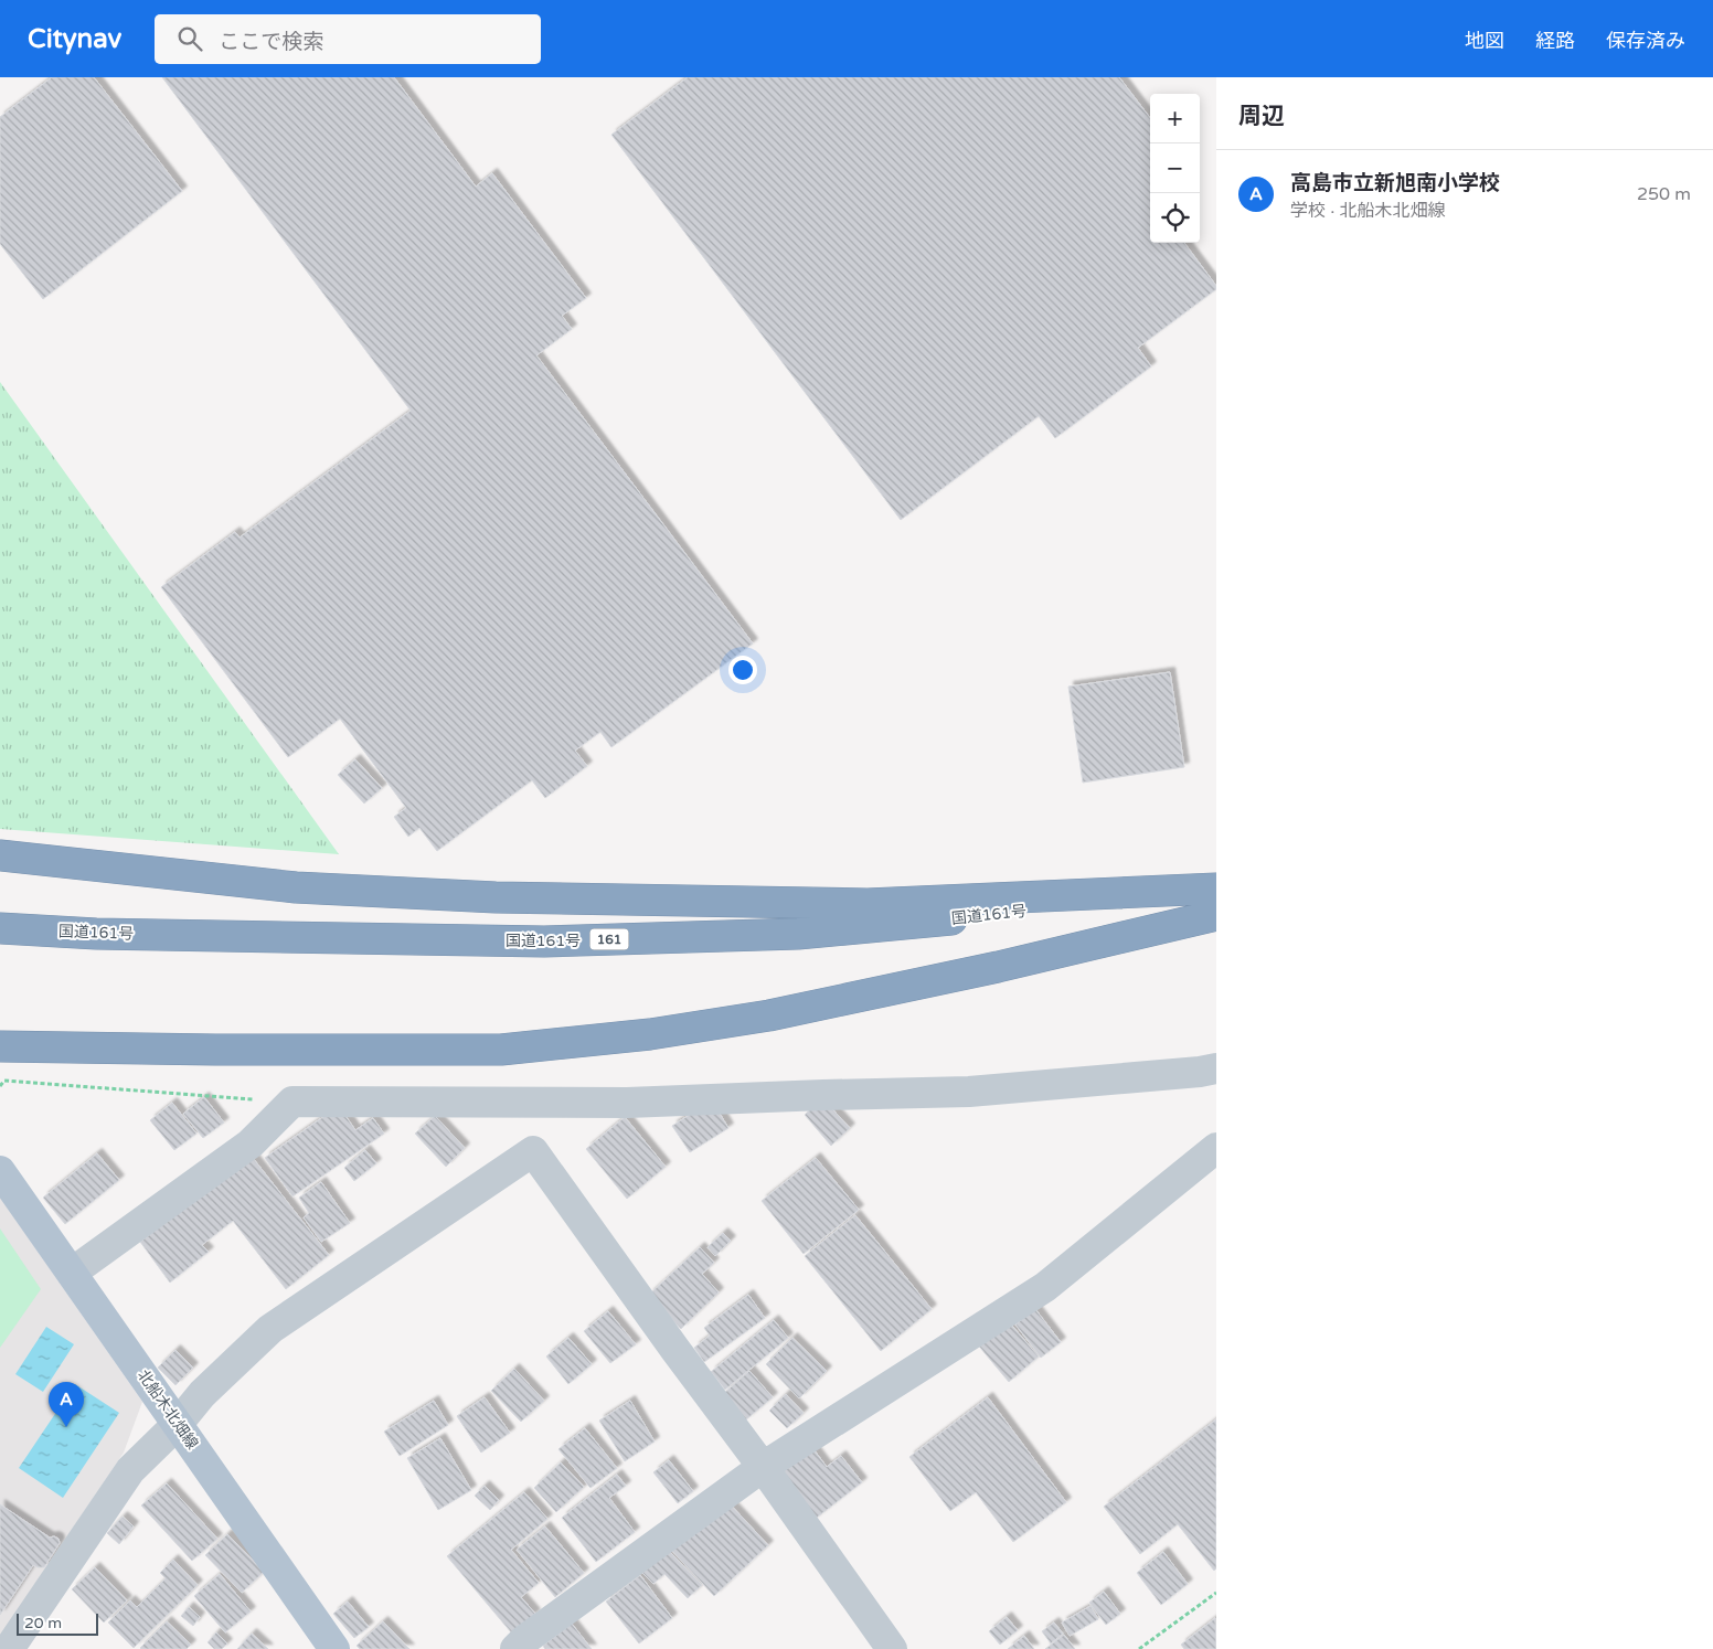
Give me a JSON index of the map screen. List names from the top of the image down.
{
  "streets": {
    "highway": ["国道161号", "161"],
    "main road": ["北船木北畑線"]
  },
  "scale_bar": "20 m",
  "page": {
    "header": "Citynav",
    "search": "ここで検索",
    "nav": ["地図", "経路", "保存済み"],
    "heading": "周辺",
    "map_buttons": ["+", "−"],
    "list": [
      {
        "mark": "A",
        "name": "高島市立新旭南小学校",
        "note": "学校 · 北船木北畑線",
        "value": "250 m"
      }
    ],
    "pins": "A",
    "scale": "20 m"
  }
}
